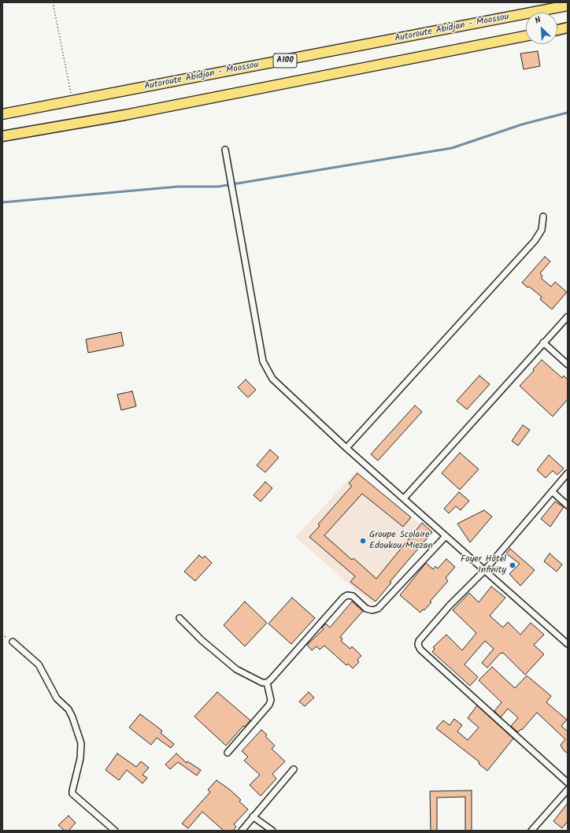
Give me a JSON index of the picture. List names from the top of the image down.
{
  "streets": {
    "highway": ["Autoroute Abidjan - Moossou", "A100"]
  },
  "places": ["Groupe Scolaire Edoukou Miezan", "Foyer Hôtel Infinity"],
  "north": "top left"
}
